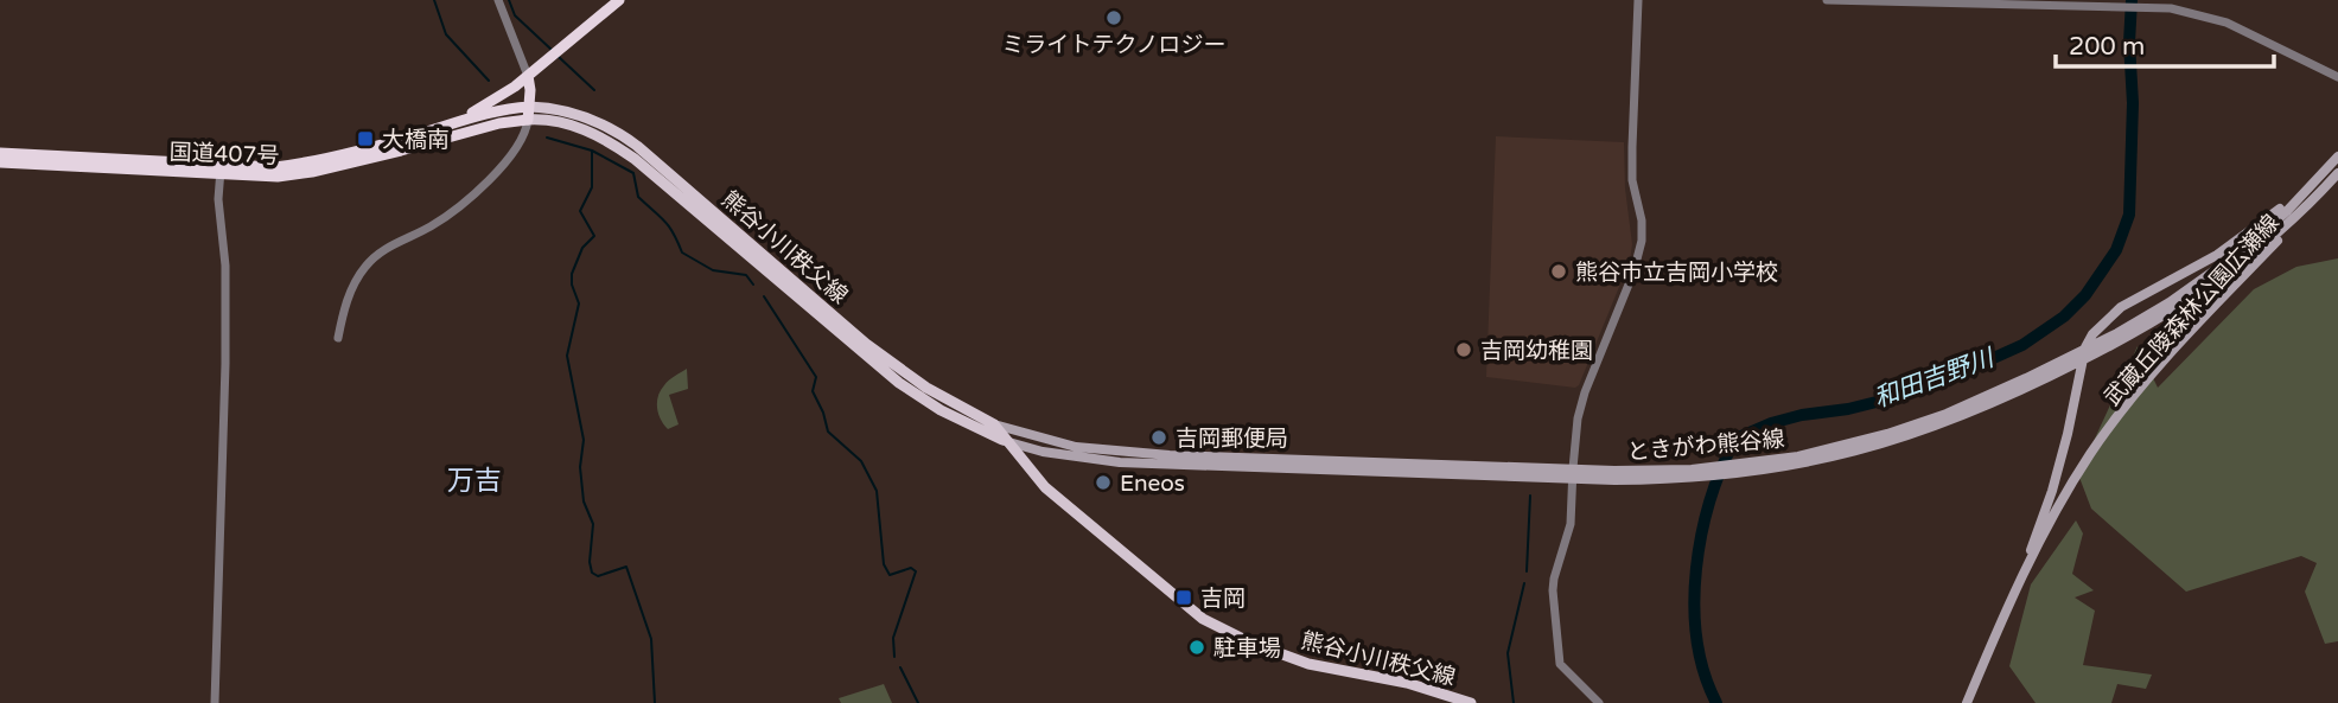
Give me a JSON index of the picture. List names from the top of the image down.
{
  "streets": {
    "highway": ["国道407号"],
    "main road": ["熊谷小川秩父線", "武蔵丘陵森林公園広瀬線", "ときがわ熊谷線"]
  },
  "crossings": [
    ["国道407号", "熊谷小川秩父線"],
    ["熊谷小川秩父線", "ときがわ熊谷線"],
    ["武蔵丘陵森林公園広瀬線", "ときがわ熊谷線"]
  ],
  "districts": ["万吉"],
  "water": ["和田吉野川"],
  "places": {
    "other": [
      "ミライトテクノロジー",
      "熊谷市立吉岡小学校",
      "吉岡幼稚園",
      "吉岡郵便局",
      "Eneos",
      "駐車場"
    ],
    "transit": ["大橋南", "吉岡"]
  },
  "scale_bar": "200 m"
}
